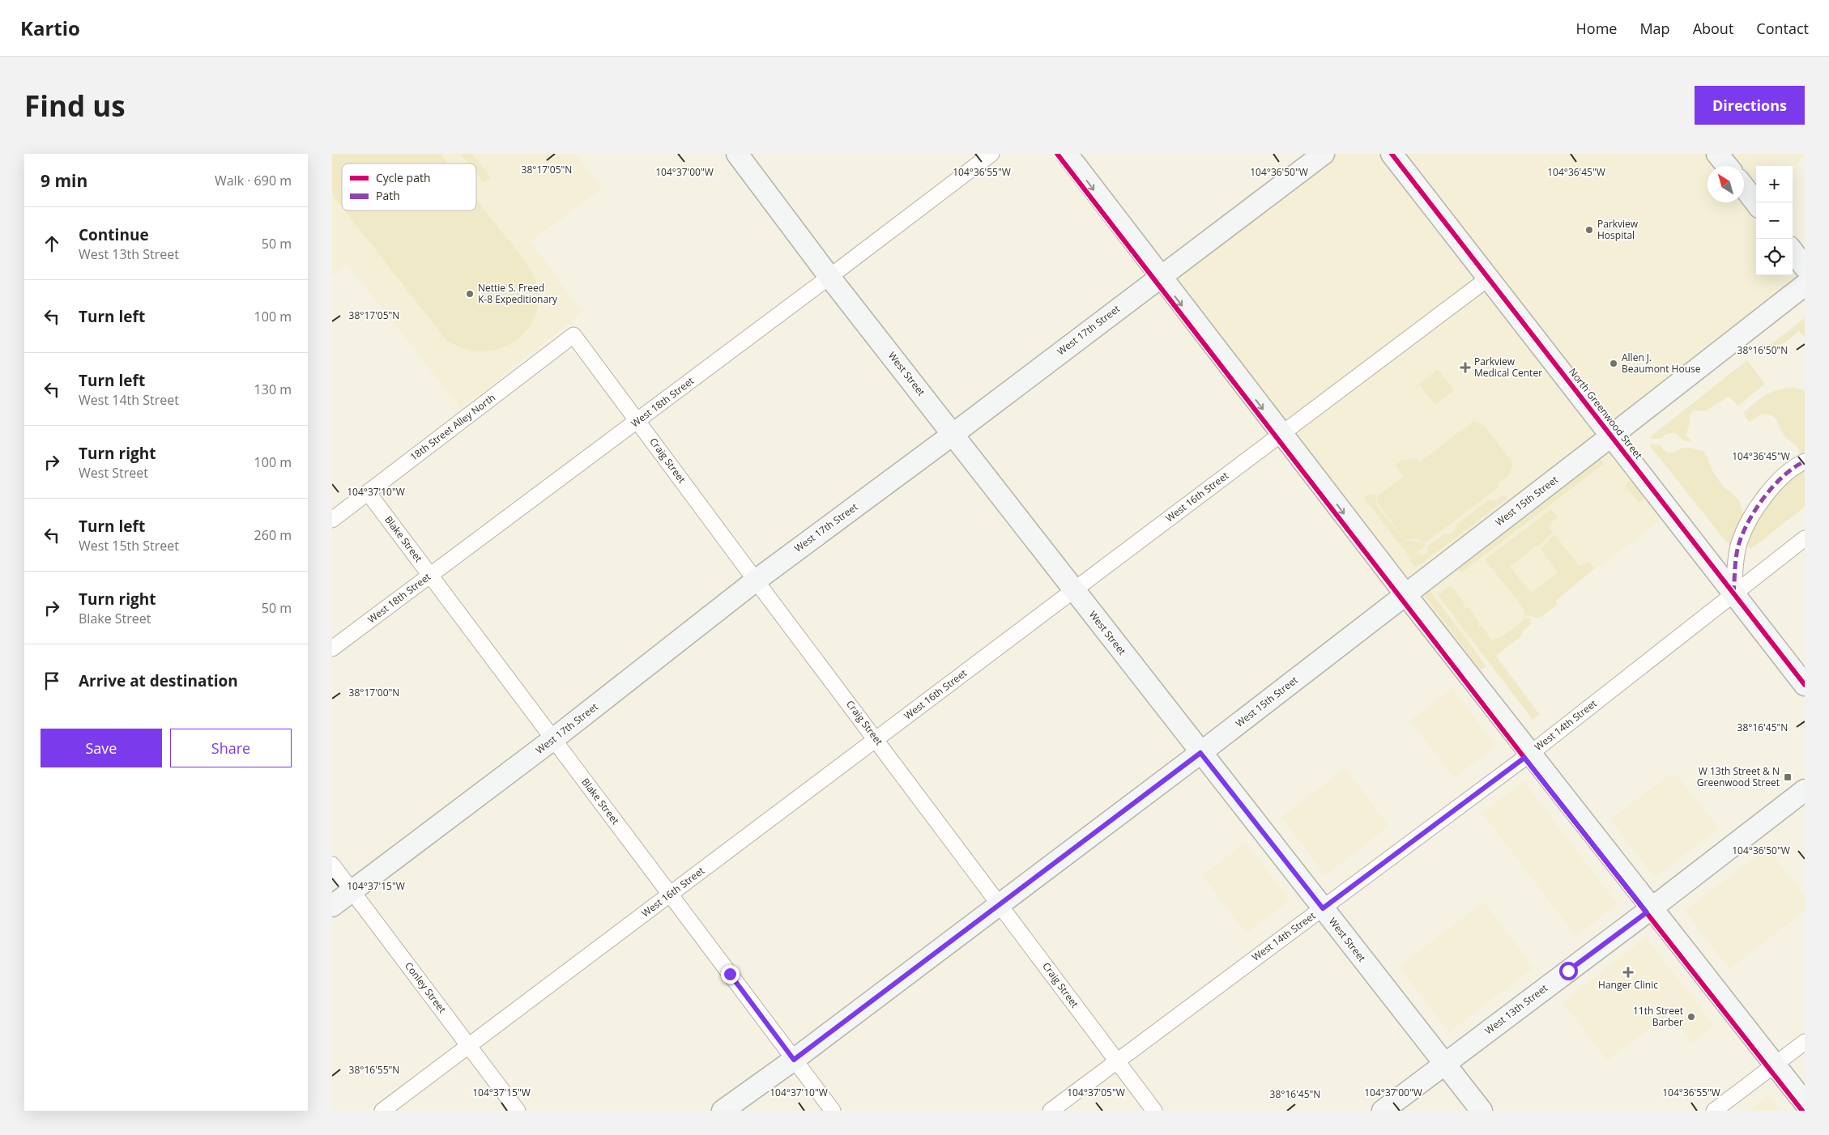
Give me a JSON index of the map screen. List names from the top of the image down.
{
  "streets": {
    "street": [
      "West 17th Street",
      "West Street",
      "West 18th Street",
      "North Greenwood Street",
      "18th Street Alley North",
      "Craig Street",
      "West 16th Street",
      "West 15th Street",
      "Blake Street",
      "West 14th Street",
      "Conley Street",
      "West 13th Street"
    ]
  },
  "crossings": [
    ["West 17th Street", "West Street"],
    ["West 17th Street", "Craig Street"],
    ["West 17th Street", "Blake Street"],
    ["West 17th Street", "Conley Street"],
    ["West Street", "West 18th Street"],
    ["West Street", "West 16th Street"],
    ["West Street", "West 15th Street"],
    ["West Street", "West 14th Street"],
    ["West Street", "West 13th Street"],
    ["West 18th Street", "Craig Street"],
    ["West 18th Street", "Blake Street"],
    ["North Greenwood Street", "West 16th Street"],
    ["North Greenwood Street", "West 15th Street"],
    ["North Greenwood Street", "West 14th Street"],
    ["18th Street Alley North", "Craig Street"],
    ["18th Street Alley North", "Blake Street"],
    ["Craig Street", "West 16th Street"],
    ["Craig Street", "West 15th Street"],
    ["Craig Street", "West 14th Street"],
    ["West 16th Street", "Blake Street"],
    ["West 16th Street", "Conley Street"],
    ["West 15th Street", "Blake Street"]
  ],
  "places": {
    "other": [
      "Parkview Hospital",
      "Nettie S. Freed K-8 Expeditionary",
      "Allen J. Beaumont House",
      "11th Street Barber"
    ],
    "health": ["Parkview Medical Center", "Hanger Clinic"],
    "transit": ["W 13th Street & N Greenwood Street"]
  },
  "legend": ["Cycle path", "Path"],
  "north": "top left",
  "page": {
    "header": "Kartio",
    "nav": [
      "Home",
      "Map",
      "About",
      "Contact"
    ],
    "buttons": [
      "Directions",
      ["Save", "Share"]
    ],
    "title": "Find us",
    "heading": ["9 min", "Walk · 690 m"],
    "map_buttons": ["+", "−"],
    "list": [
      ["Continue", "West 13th Street", "50 m"],
      ["Turn left", "100 m"],
      ["Turn left", "West 14th Street", "130 m"],
      ["Turn right", "West Street", "100 m"],
      ["Turn left", "West 15th Street", "260 m"],
      ["Turn right", "Blake Street", "50 m"],
      "Arrive at destination"
    ]
  },
  "coordinates": [
    "38°17'05\"N",
    "104°37'00\"W",
    "104°36'55\"W",
    "104°36'50\"W",
    "104°36'45\"W",
    "38°16'50\"N",
    "104°37'10\"W",
    "38°17'00\"N",
    "38°16'45\"N",
    "104°37'15\"W",
    "38°16'55\"N",
    "104°37'05\"W"
  ]
}
